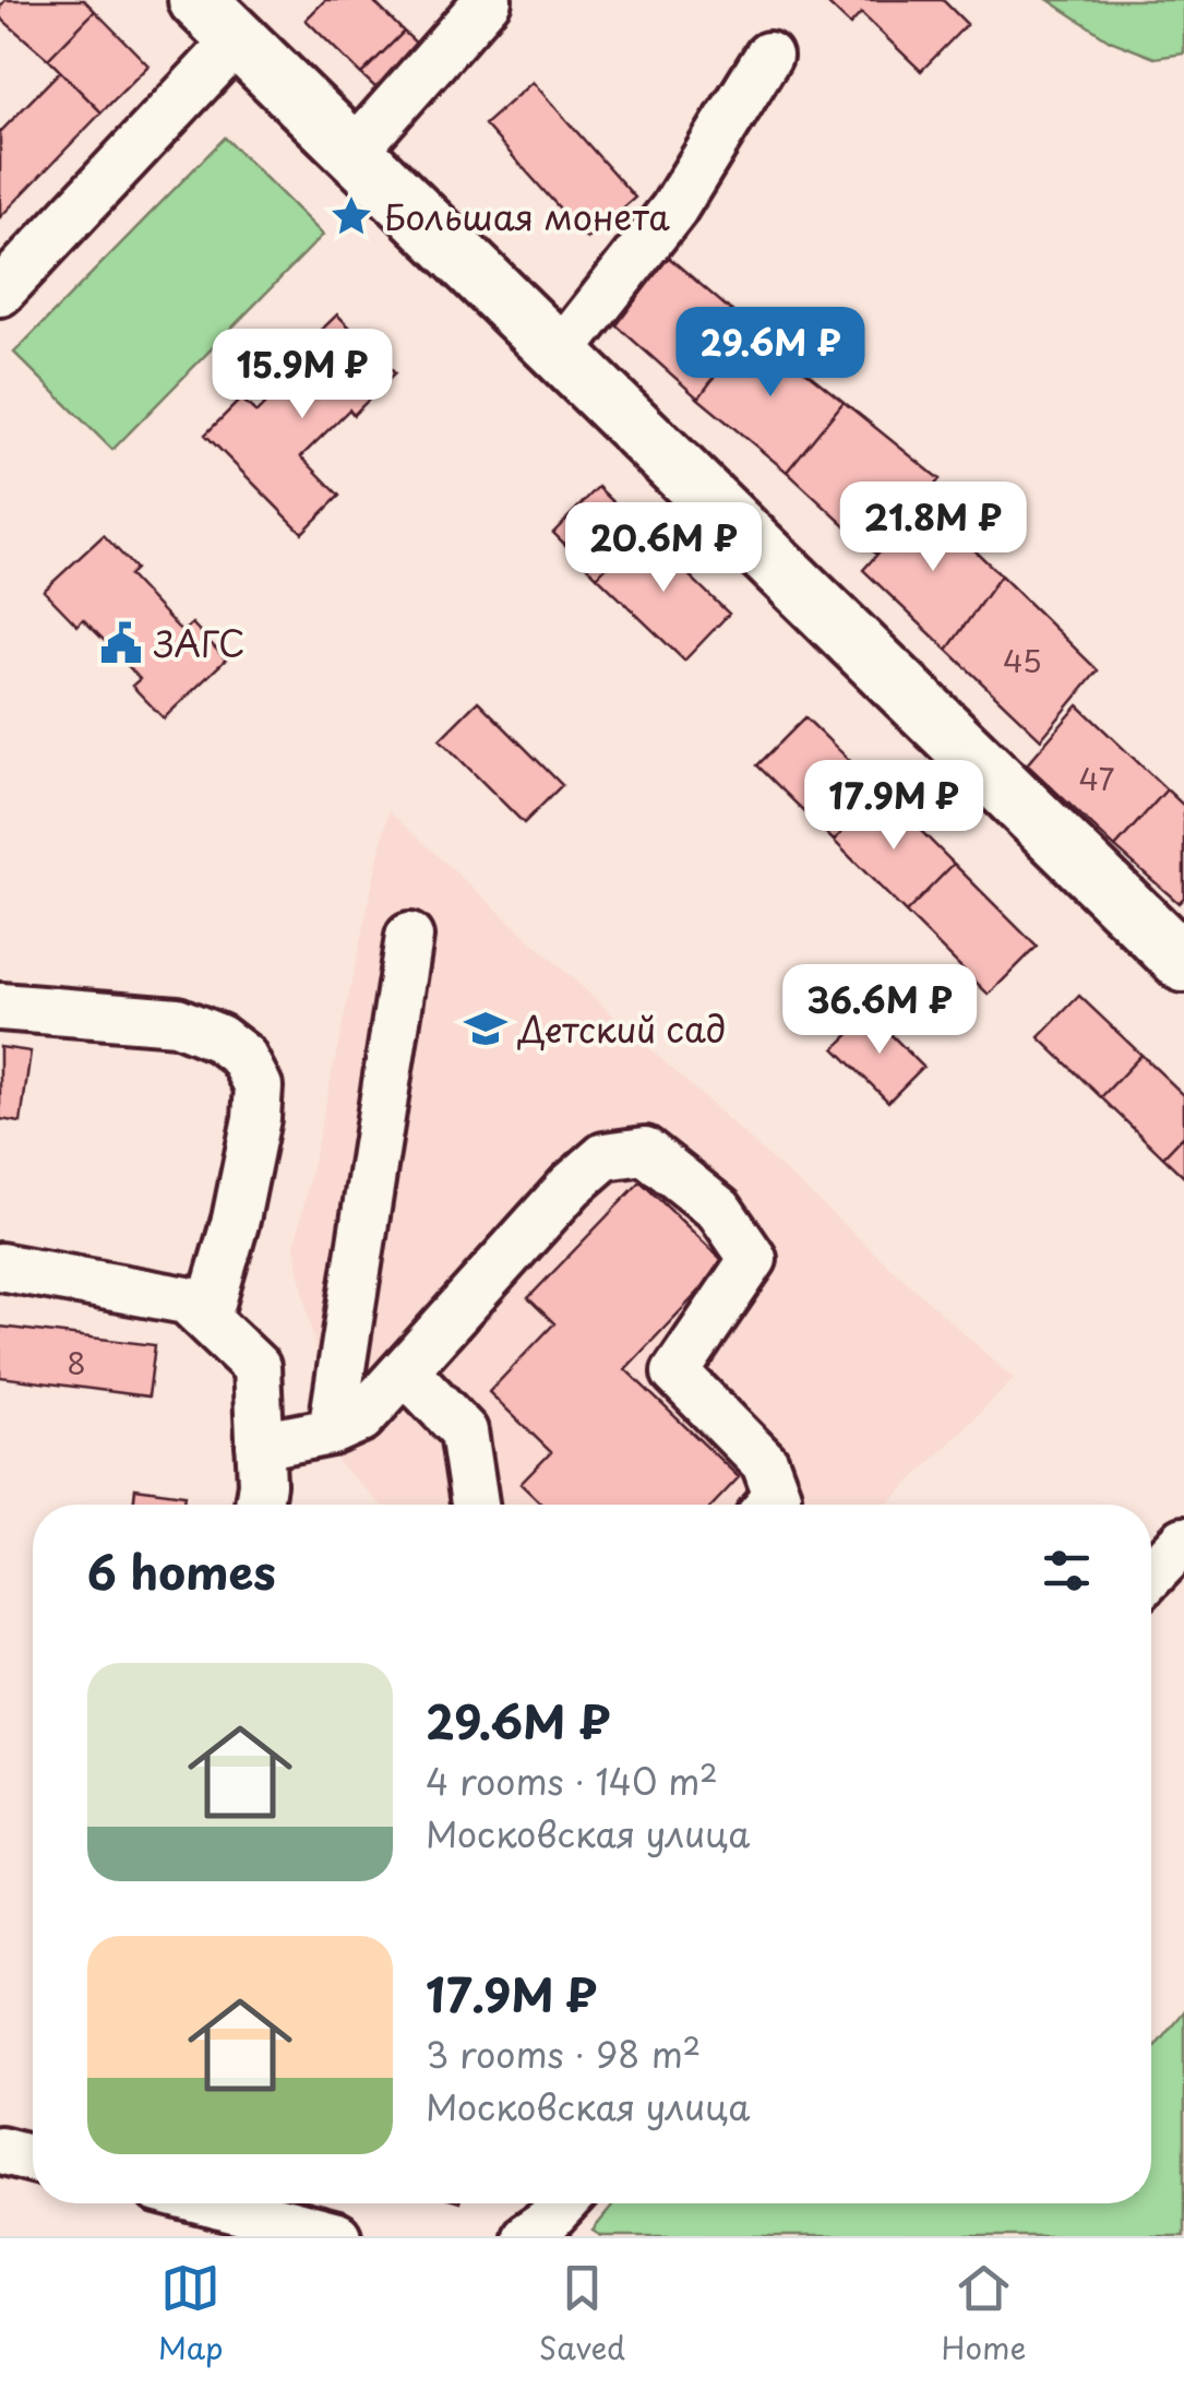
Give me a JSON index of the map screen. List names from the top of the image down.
{
  "places": {
    "place": ["Большая монета"],
    "public building": ["ЗАГС"],
    "school or university": ["Детский сад"]
  },
  "house_numbers": ["45", "47", "8"],
  "page": {
    "price": [
      "29.6M ₽",
      "15.9M ₽",
      "21.8M ₽",
      "20.6M ₽",
      "17.9M ₽",
      "36.6M ₽"
    ],
    "heading": "6 homes",
    "list": [
      {
        "name": "29.6M ₽",
        "note": "4 rooms · 140 m² · Московская улица"
      },
      {
        "name": "17.9M ₽",
        "note": "3 rooms · 98 m² · Московская улица"
      }
    ],
    "tabs": ["Map", "Saved", "Home"]
  }
}
